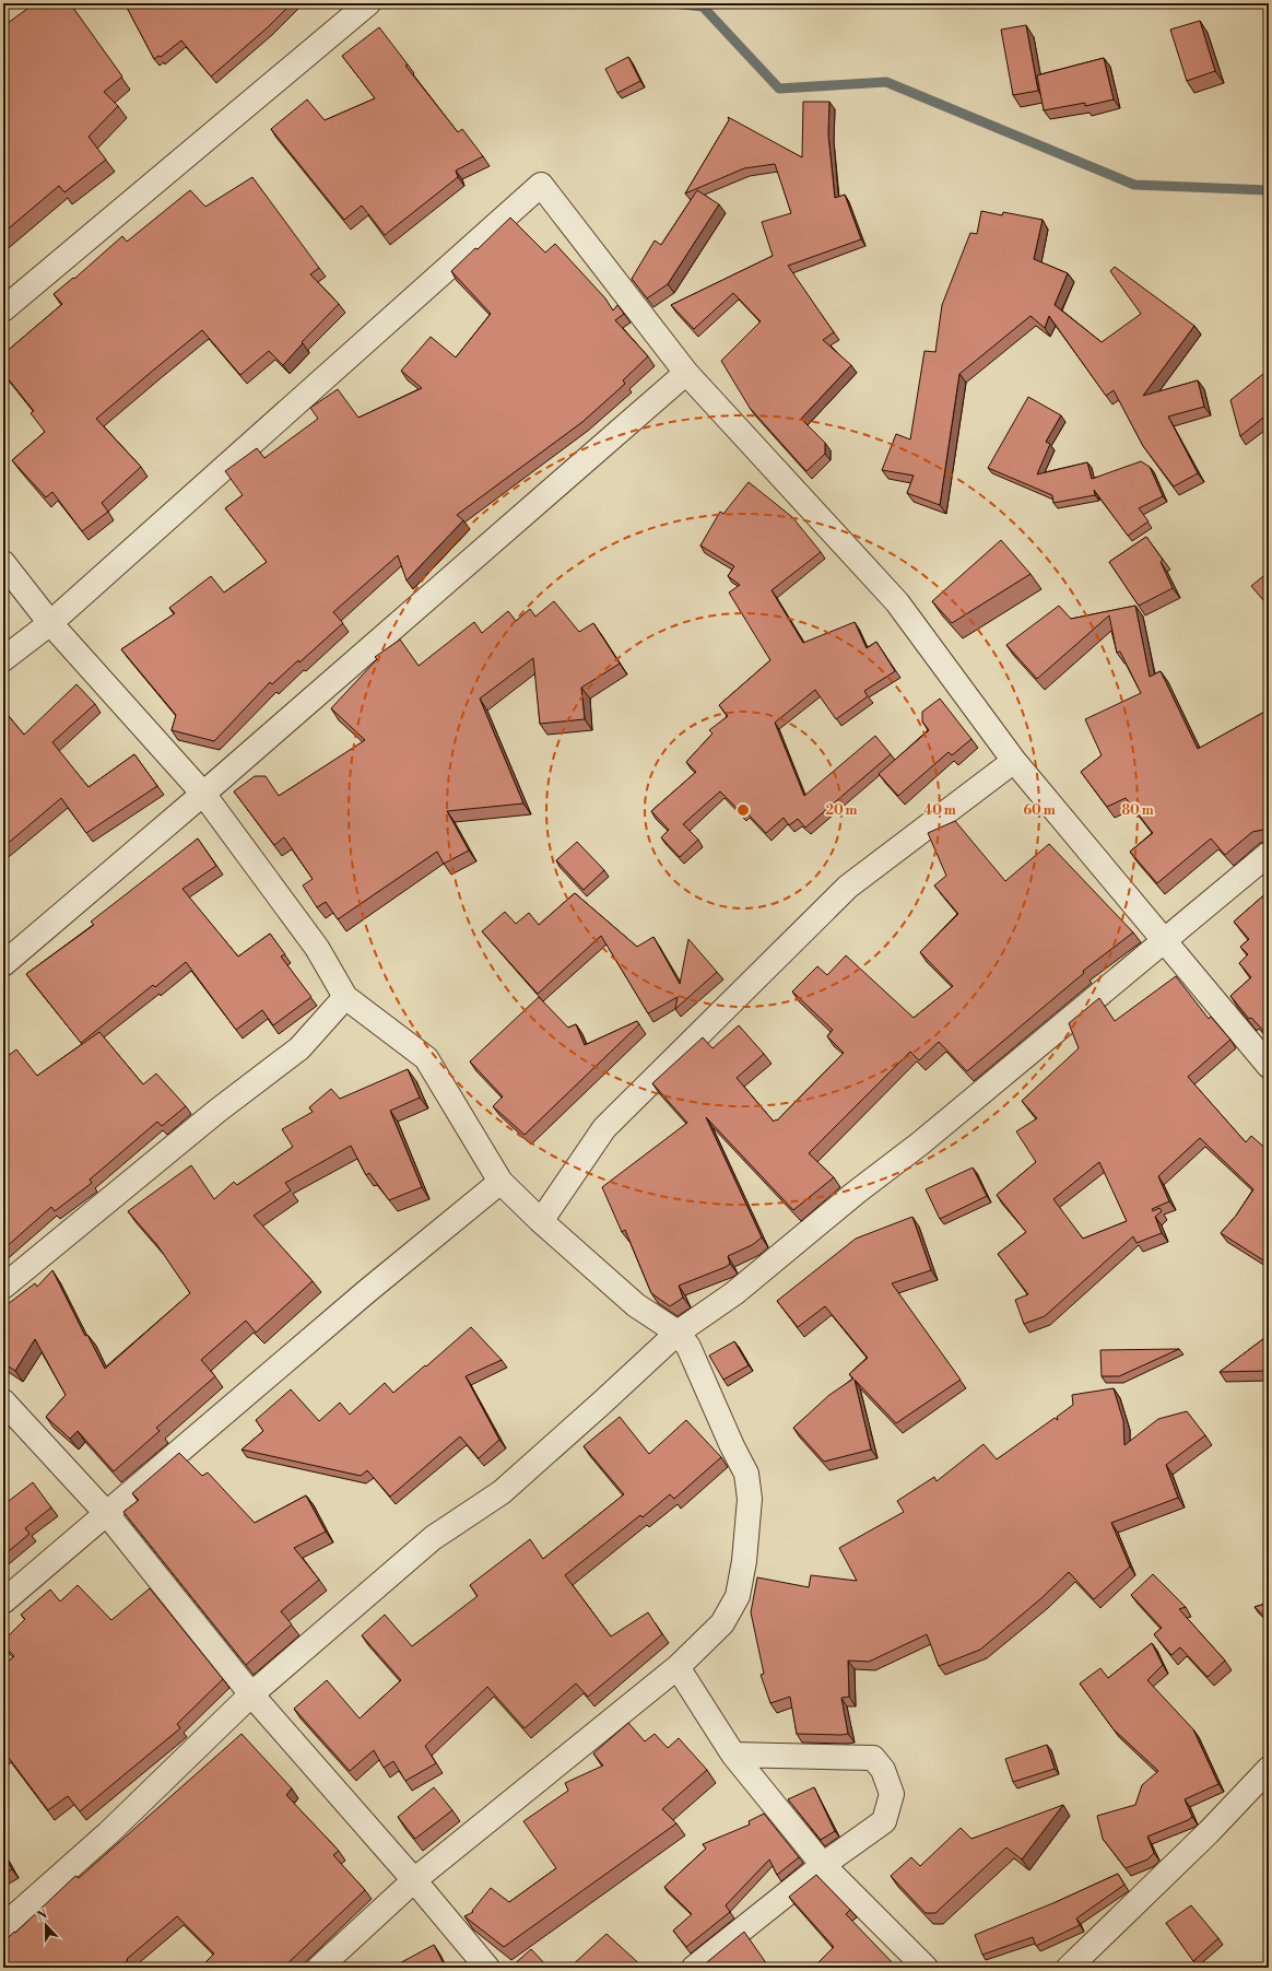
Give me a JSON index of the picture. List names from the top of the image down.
{
  "north": "top",
  "rings": [
    "20 m",
    "40 m",
    "60 m",
    "80 m"
  ]
}
